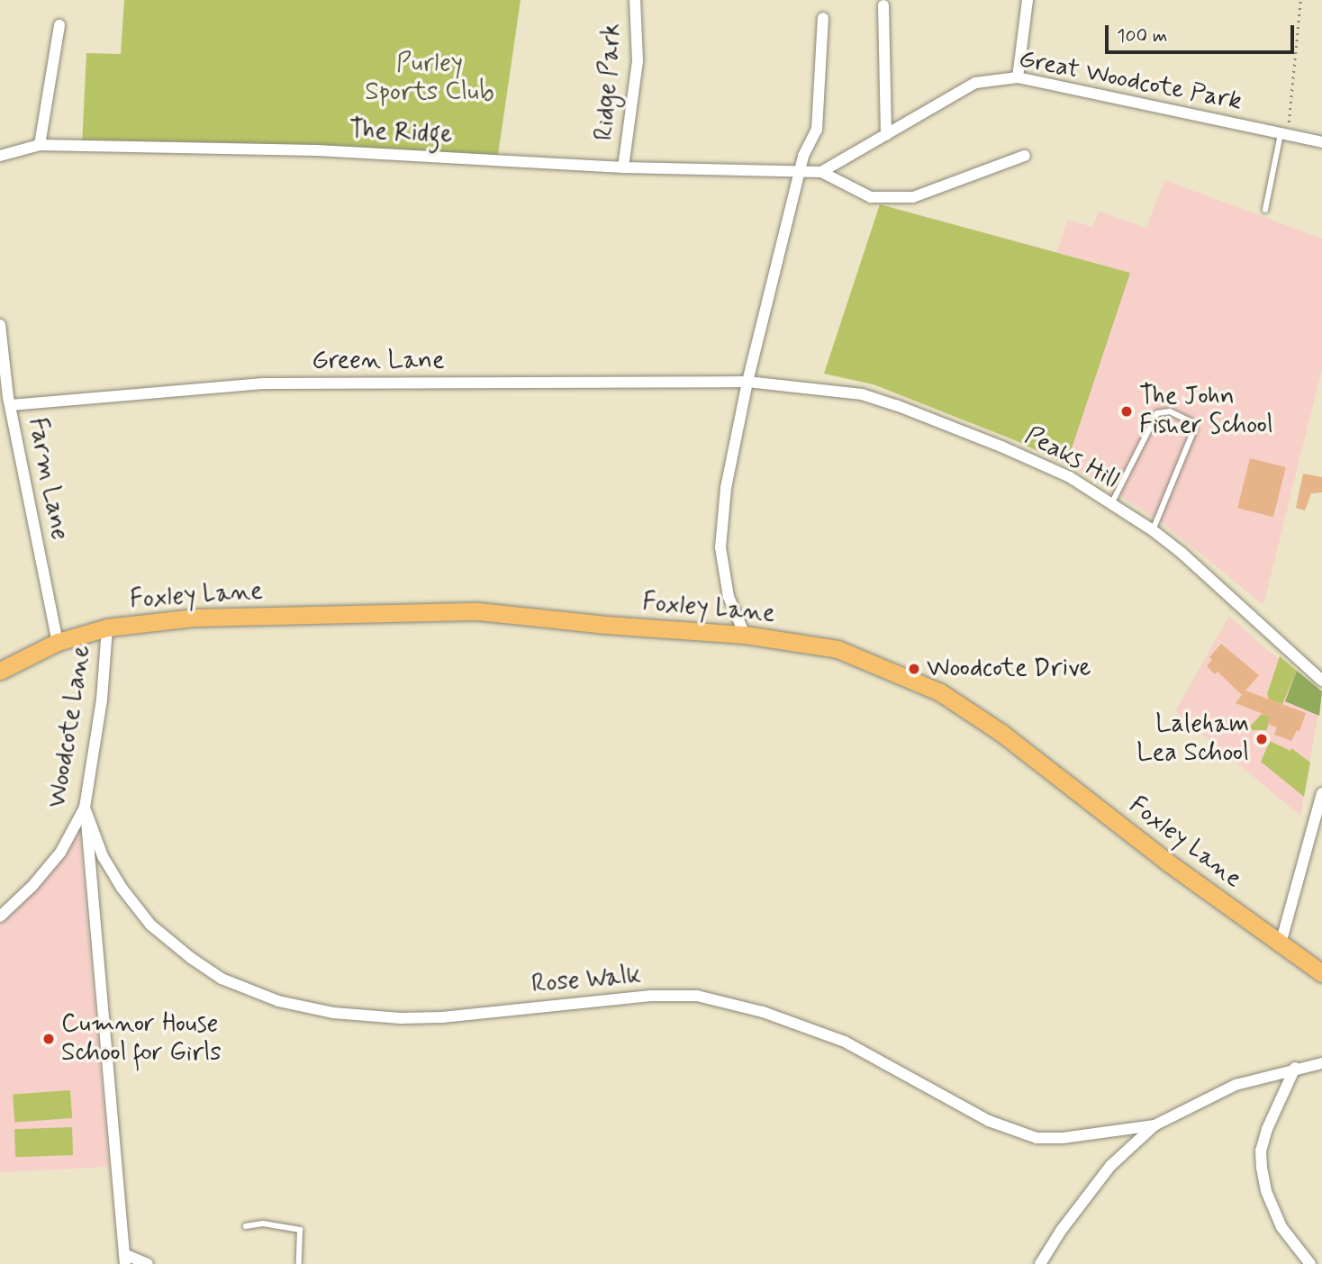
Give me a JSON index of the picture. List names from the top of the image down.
{
  "streets": {
    "main road": ["Foxley Lane"],
    "street": [
      "Great Woodcote Park",
      "Ridge Park",
      "The Ridge",
      "Green Lane",
      "Peaks Hill",
      "Farm Lane",
      "Woodcote Lane",
      "Rose Walk"
    ]
  },
  "crossings": [
    ["Great Woodcote Park", "The Ridge"],
    ["Ridge Park", "The Ridge"],
    ["Green Lane", "Peaks Hill"],
    ["Green Lane", "Farm Lane"],
    ["Farm Lane", "Foxley Lane"],
    ["Foxley Lane", "Woodcote Lane"],
    ["Woodcote Lane", "Rose Walk"]
  ],
  "parks": ["Purley Sports Club"],
  "places": [
    "The John Fisher School",
    "Woodcote Drive",
    "Laleham Lea School",
    "Cumnor House School for Girls"
  ],
  "scale_bar": "100 m"
}
